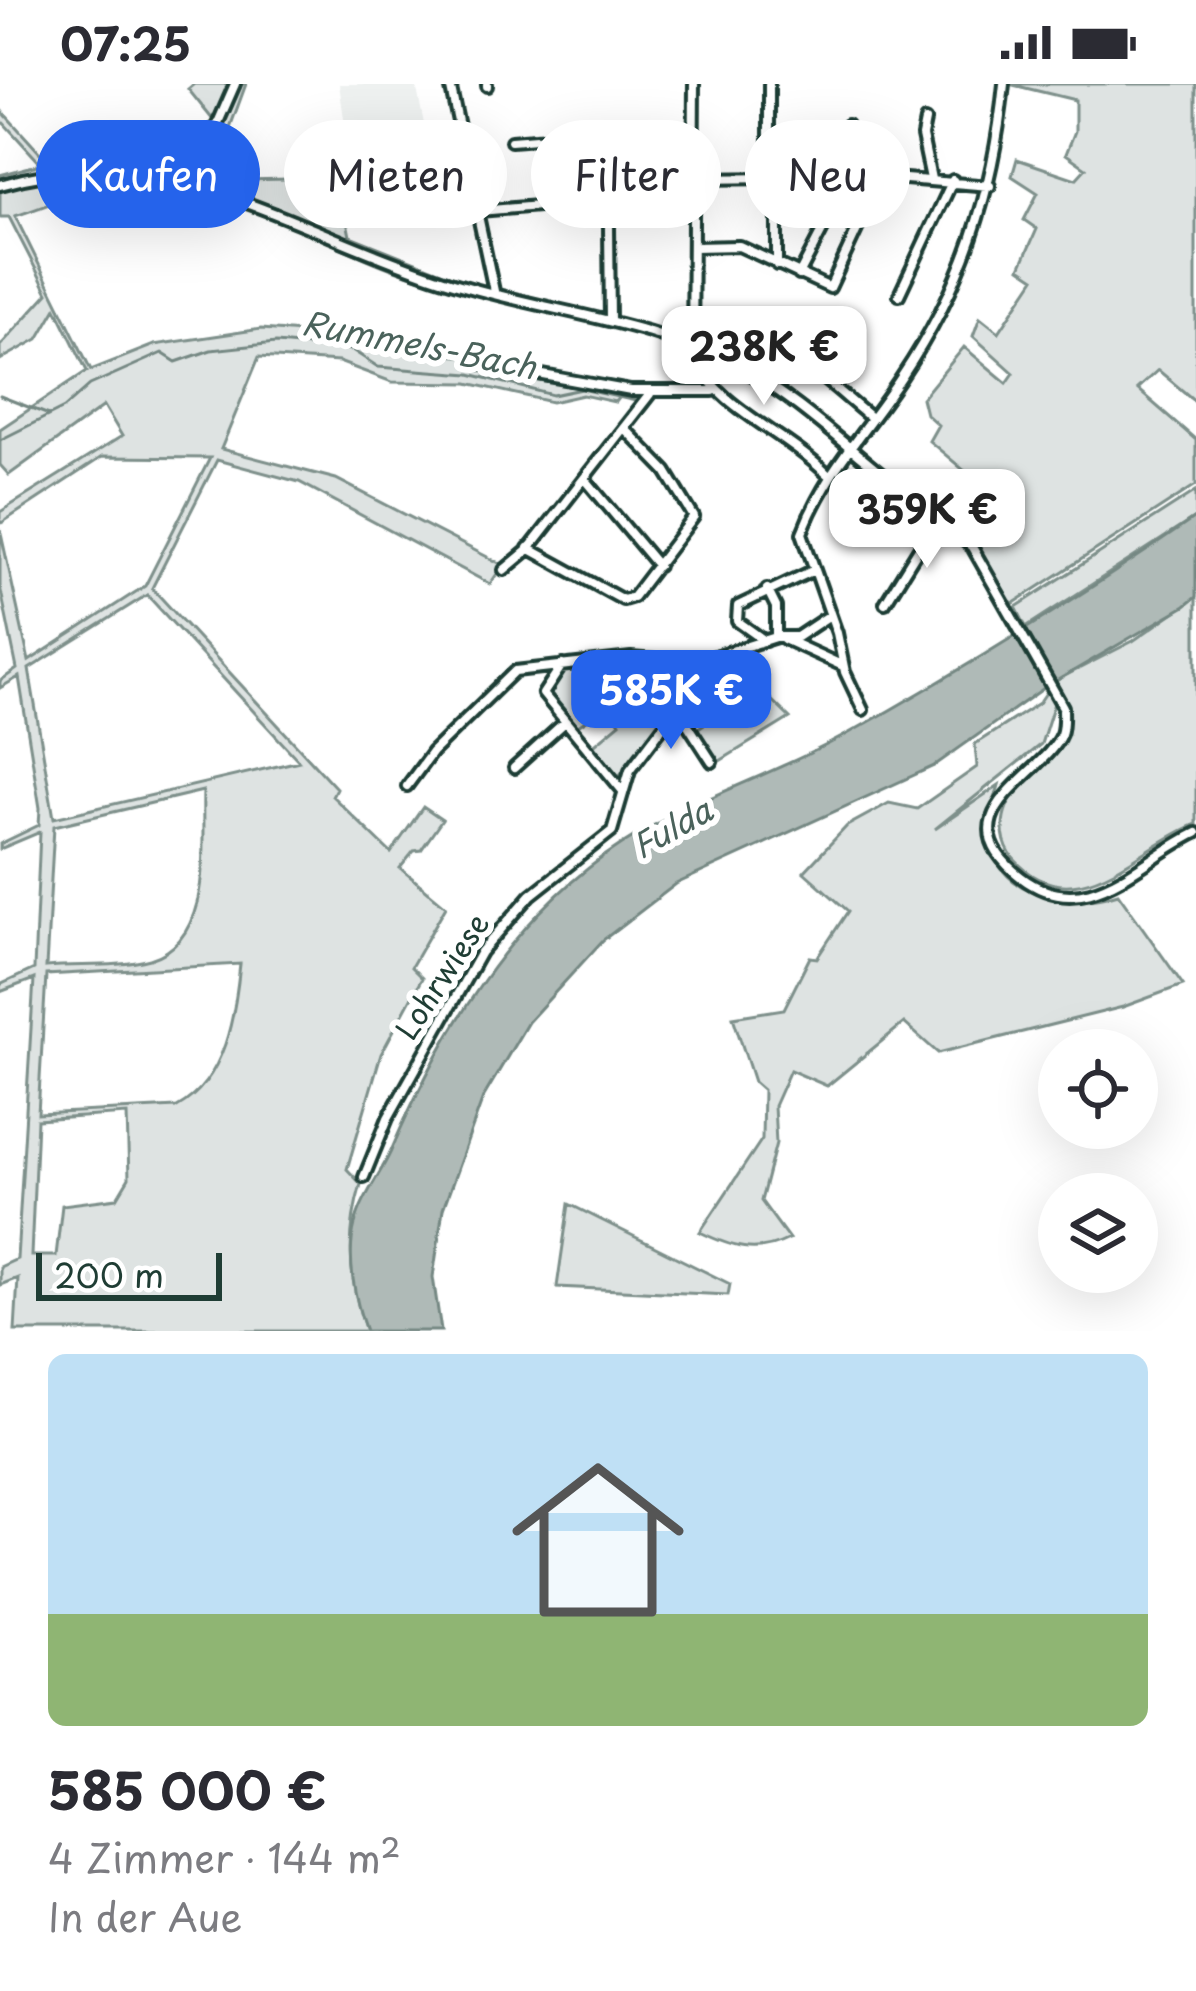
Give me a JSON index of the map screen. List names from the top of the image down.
{
  "streets": {
    "street": ["Lohrwiese"]
  },
  "water": ["Rummels-Bach", "Fulda"],
  "scale_bar": "200 m",
  "page": {
    "status": "07:25",
    "chip": [
      "Kaufen",
      "Mieten",
      "Filter",
      "Neu"
    ],
    "price": ["238K €", "359K €", "585K €"],
    "scale": "200 m",
    "list": [
      {
        "name": "585 000 €",
        "note": "4 Zimmer · 144 m² · In der Aue"
      }
    ]
  }
}
